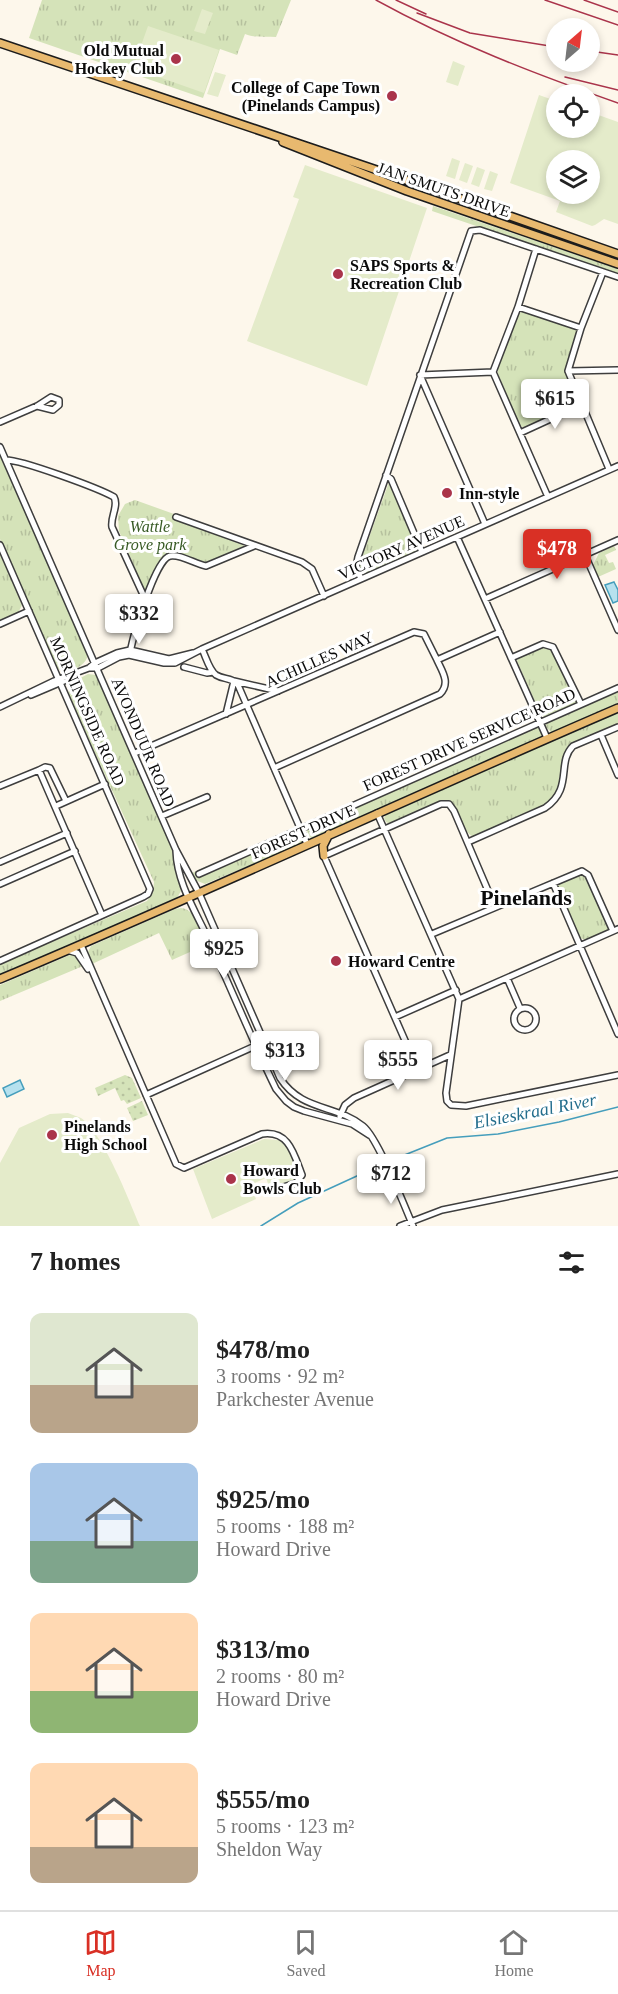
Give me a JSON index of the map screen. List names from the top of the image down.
{
  "streets": {
    "main road": ["JAN SMUTS DRIVE", "FOREST DRIVE"],
    "street": [
      "VICTORY AVENUE",
      "ACHILLES WAY",
      "MORNINGSIDE ROAD",
      "FOREST DRIVE SERVICE ROAD",
      "AVONDUUR ROAD"
    ]
  },
  "crossings": [
    ["ACHILLES WAY", "AVONDUUR ROAD"],
    ["AVONDUUR ROAD", "FOREST DRIVE"]
  ],
  "districts": ["Pinelands"],
  "water": ["Elsieskraal River"],
  "parks": ["Wattle Grove park"],
  "places": [
    "Old Mutual Hockey Club",
    "College of Cape Town (Pinelands Campus)",
    "SAPS Sports & Recreation Club",
    "Inn-style",
    "Howard Centre",
    "Pinelands High School",
    "Howard Bowls Club"
  ],
  "north": "top right",
  "page": {
    "price": [
      "$615",
      "$478",
      "$332",
      "$925",
      "$313",
      "$555",
      "$712"
    ],
    "heading": "7 homes",
    "list": [
      {
        "name": "$478/mo",
        "note": "3 rooms · 92 m² · Parkchester Avenue"
      },
      {
        "name": "$925/mo",
        "note": "5 rooms · 188 m² · Howard Drive"
      },
      {
        "name": "$313/mo",
        "note": "2 rooms · 80 m² · Howard Drive"
      },
      {
        "name": "$555/mo",
        "note": "5 rooms · 123 m² · Sheldon Way"
      }
    ],
    "tabs": ["Map", "Saved", "Home"]
  }
}
